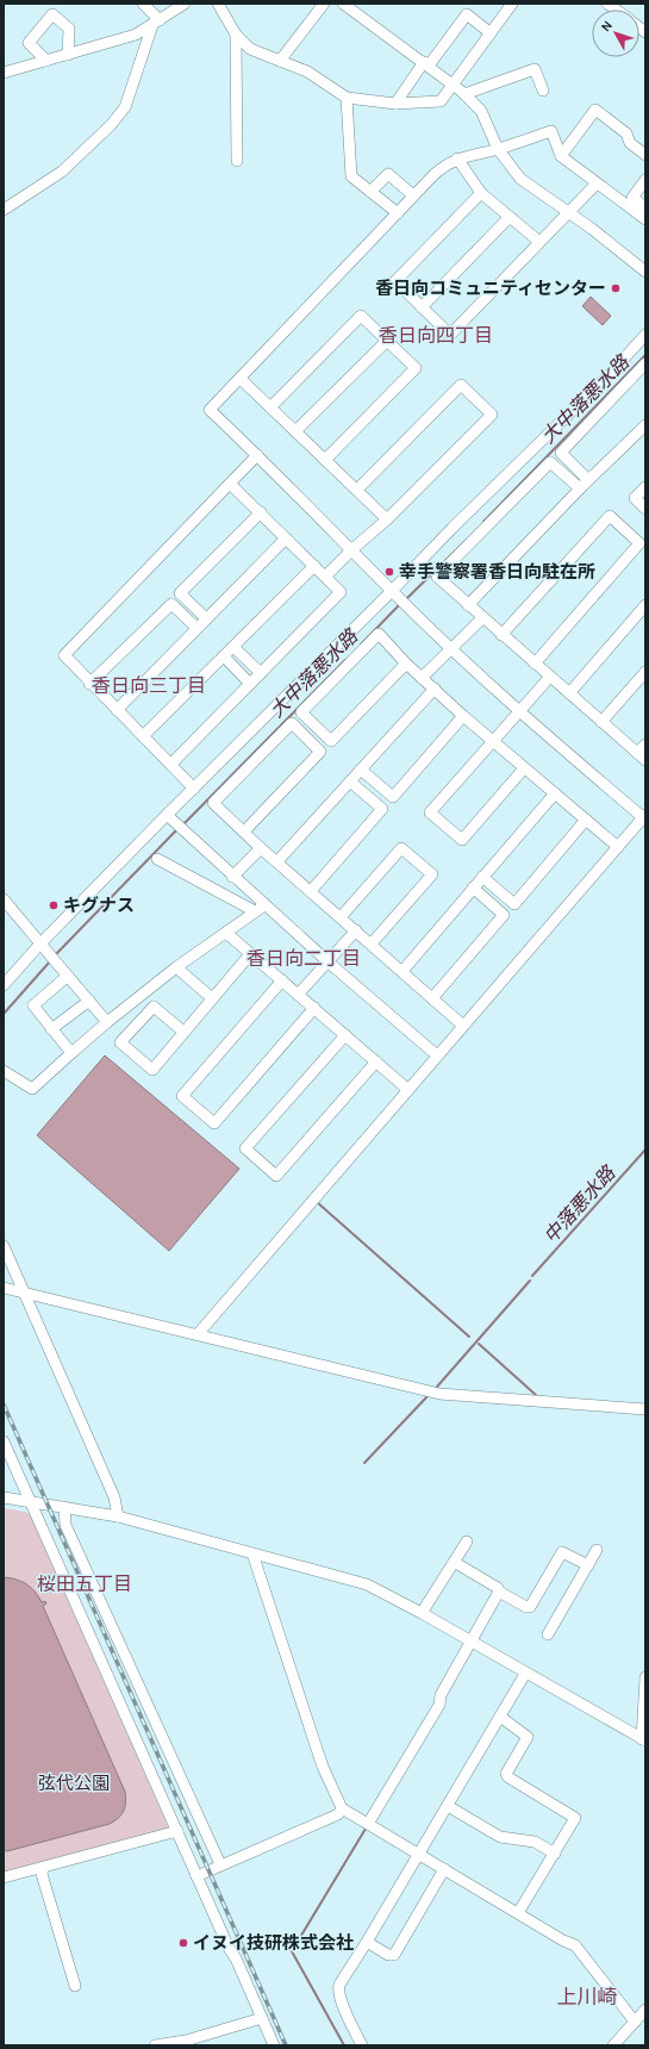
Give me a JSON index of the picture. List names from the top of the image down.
{
  "districts": [
    "香日向四丁目",
    "香日向三丁目",
    "香日向二丁目",
    "桜田五丁目",
    "上川崎"
  ],
  "water": ["大中落悪水路", "中落悪水路"],
  "parks": ["弦代公園"],
  "places": [
    "香日向コミュニティセンター",
    "幸手警察署香日向駐在所",
    "キグナス",
    "イヌイ技研株式会社"
  ],
  "north": "top left"
}
